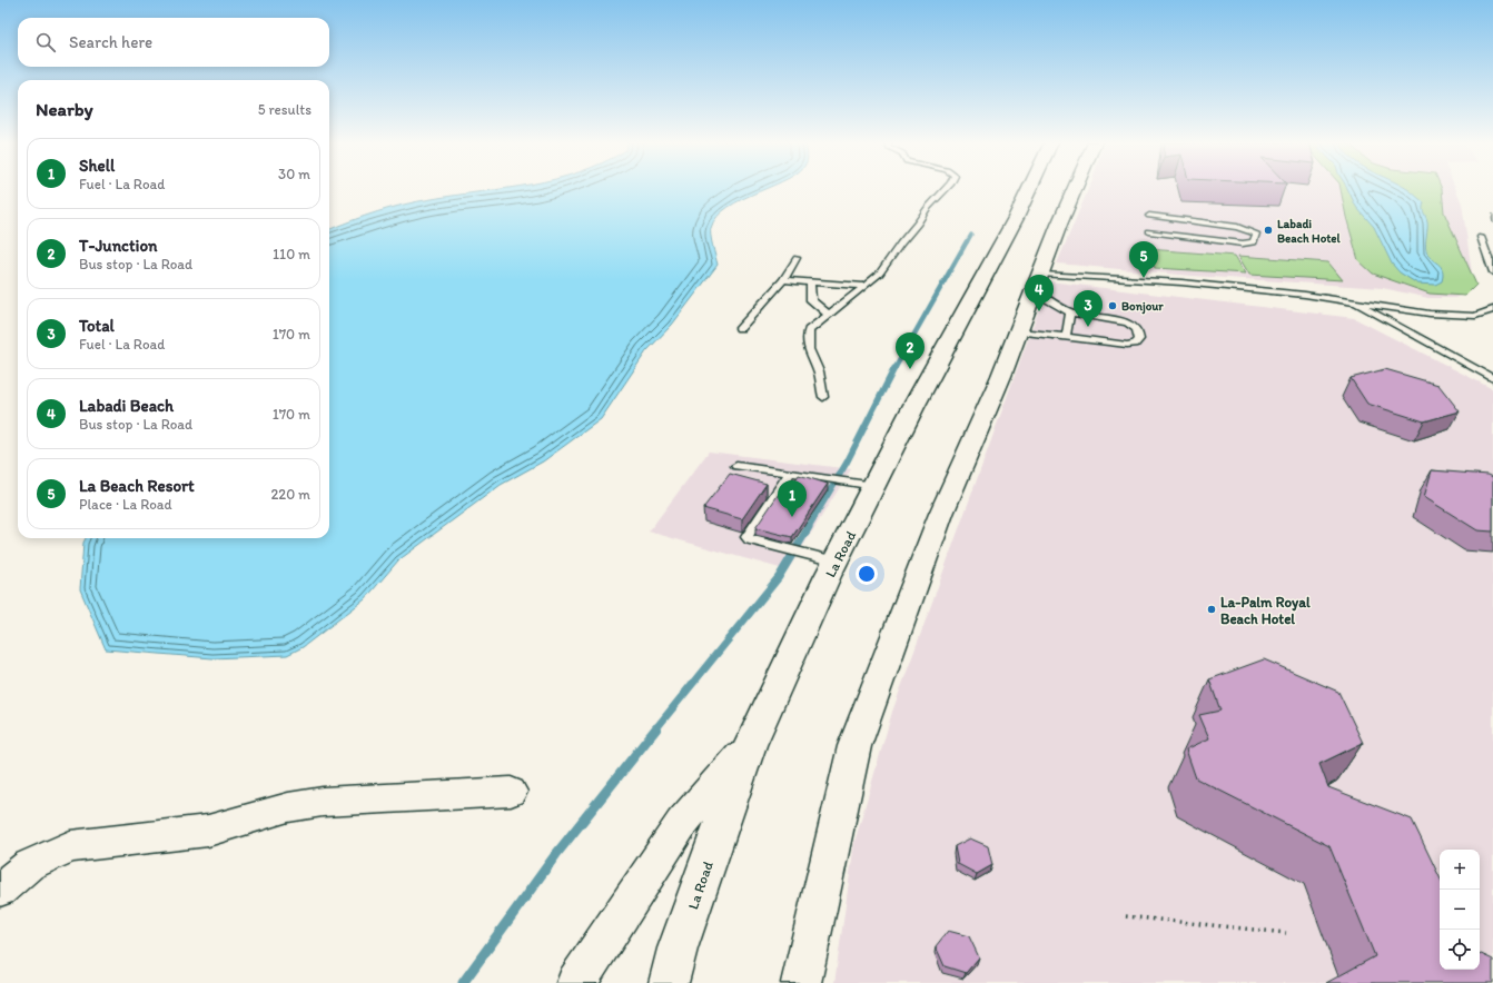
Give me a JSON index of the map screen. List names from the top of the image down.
{
  "streets": {
    "main road": ["La Road"]
  },
  "places": ["Labadi Beach Hotel", "Bonjour", "La-Palm Royal Beach Hotel"],
  "page": {
    "search": "Search here",
    "heading": ["Nearby", "5 results"],
    "list": [
      {
        "mark": "1",
        "name": "Shell",
        "note": "Fuel · La Road",
        "value": "30 m"
      },
      {
        "mark": "2",
        "name": "T-Junction",
        "note": "Bus stop · La Road",
        "value": "110 m"
      },
      {
        "mark": "3",
        "name": "Total",
        "note": "Fuel · La Road",
        "value": "170 m"
      },
      {
        "mark": "4",
        "name": "Labadi Beach",
        "note": "Bus stop · La Road",
        "value": "170 m"
      },
      {
        "mark": "5",
        "name": "La Beach Resort",
        "note": "Place · La Road",
        "value": "220 m"
      }
    ],
    "pins": [
      "5",
      "4",
      "3",
      "2",
      "1"
    ],
    "map_buttons": ["+", "−"]
  }
}
